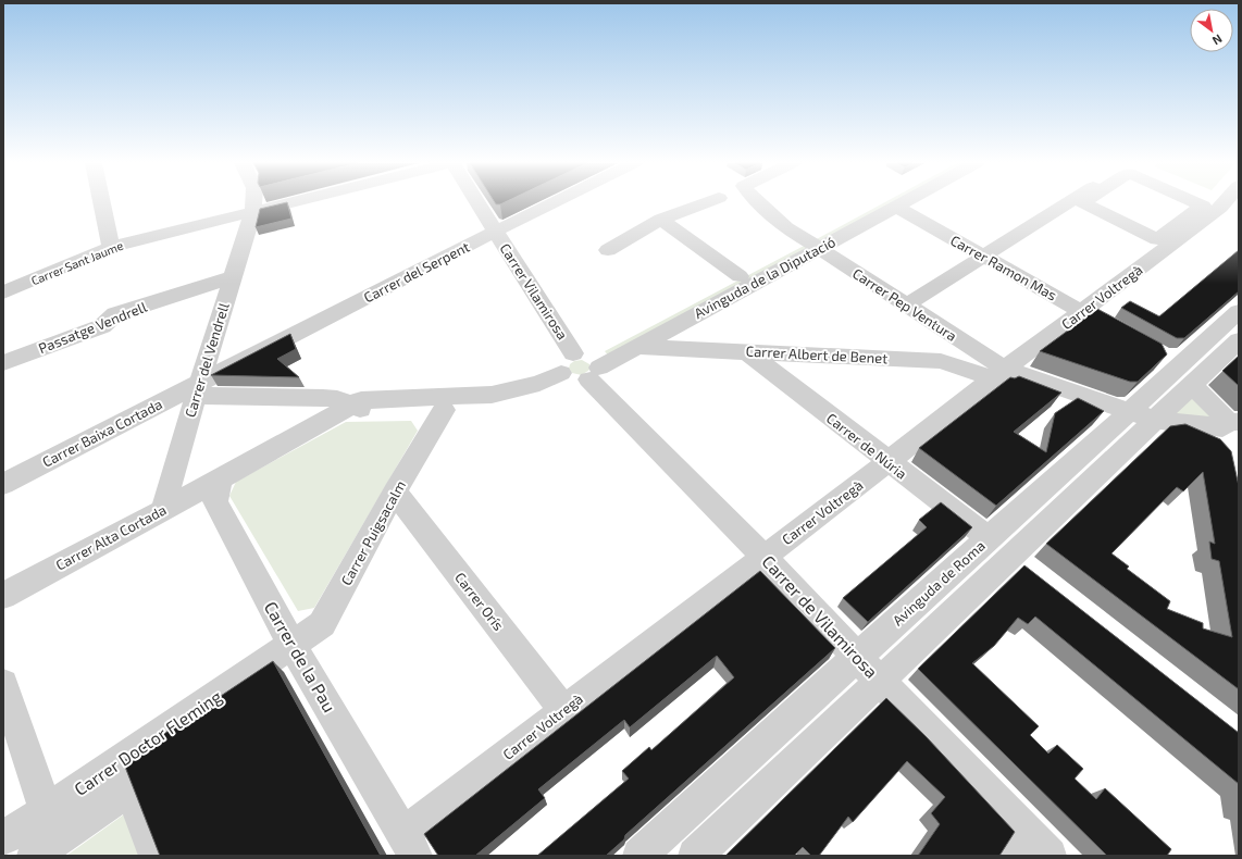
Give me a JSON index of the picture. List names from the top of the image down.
{
  "streets": {
    "street": [
      "Carrer Sant Jaume",
      "Carrer Ramon Mas",
      "Carrer del Serpent",
      "Avinguda de la Diputació",
      "Carrer Vilamirosa",
      "Carrer Voltregà",
      "Carrer Pep Ventura",
      "Passatge Vendrell",
      "Carrer Albert de Benet",
      "Carrer del Vendrell",
      "Carrer Baixa Cortada",
      "Carrer de Núria",
      "Carrer Puigsacalm",
      "Carrer Alta Cortada",
      "Avinguda de Roma",
      "Carrer Orís",
      "Carrer de Vilamirosa",
      "Carrer de la Pau",
      "Carrer Doctor Fleming"
    ]
  },
  "crossings": [
    ["Carrer Sant Jaume", "Carrer del Vendrell"],
    ["Carrer Ramon Mas", "Avinguda de la Diputació"],
    ["Carrer Ramon Mas", "Carrer Voltregà"],
    ["Carrer del Serpent", "Carrer Vilamirosa"],
    ["Carrer del Serpent", "Carrer del Vendrell"],
    ["Carrer del Serpent", "Carrer Baixa Cortada"],
    ["Avinguda de la Diputació", "Carrer Vilamirosa"],
    ["Avinguda de la Diputació", "Carrer Pep Ventura"],
    ["Avinguda de la Diputació", "Carrer Albert de Benet"],
    ["Avinguda de la Diputació", "Carrer de Vilamirosa"],
    ["Carrer Vilamirosa", "Carrer de Vilamirosa"],
    ["Carrer Voltregà", "Carrer Pep Ventura"],
    ["Carrer Voltregà", "Carrer Albert de Benet"],
    ["Carrer Voltregà", "Carrer de Núria"],
    ["Carrer Voltregà", "Carrer Orís"],
    ["Carrer Voltregà", "Carrer de Vilamirosa"],
    ["Carrer Voltregà", "Carrer de la Pau"],
    ["Carrer Pep Ventura", "Carrer Albert de Benet"],
    ["Passatge Vendrell", "Carrer del Vendrell"],
    ["Carrer Albert de Benet", "Carrer de Núria"],
    ["Carrer del Vendrell", "Carrer Baixa Cortada"],
    ["Carrer del Vendrell", "Carrer Alta Cortada"],
    ["Carrer de Núria", "Avinguda de Roma"],
    ["Carrer Puigsacalm", "Carrer Orís"],
    ["Carrer Puigsacalm", "Carrer de la Pau"],
    ["Carrer Puigsacalm", "Carrer Doctor Fleming"],
    ["Avinguda de Roma", "Carrer de Vilamirosa"],
    ["Carrer de la Pau", "Carrer Doctor Fleming"]
  ],
  "north": "bottom right"
}
